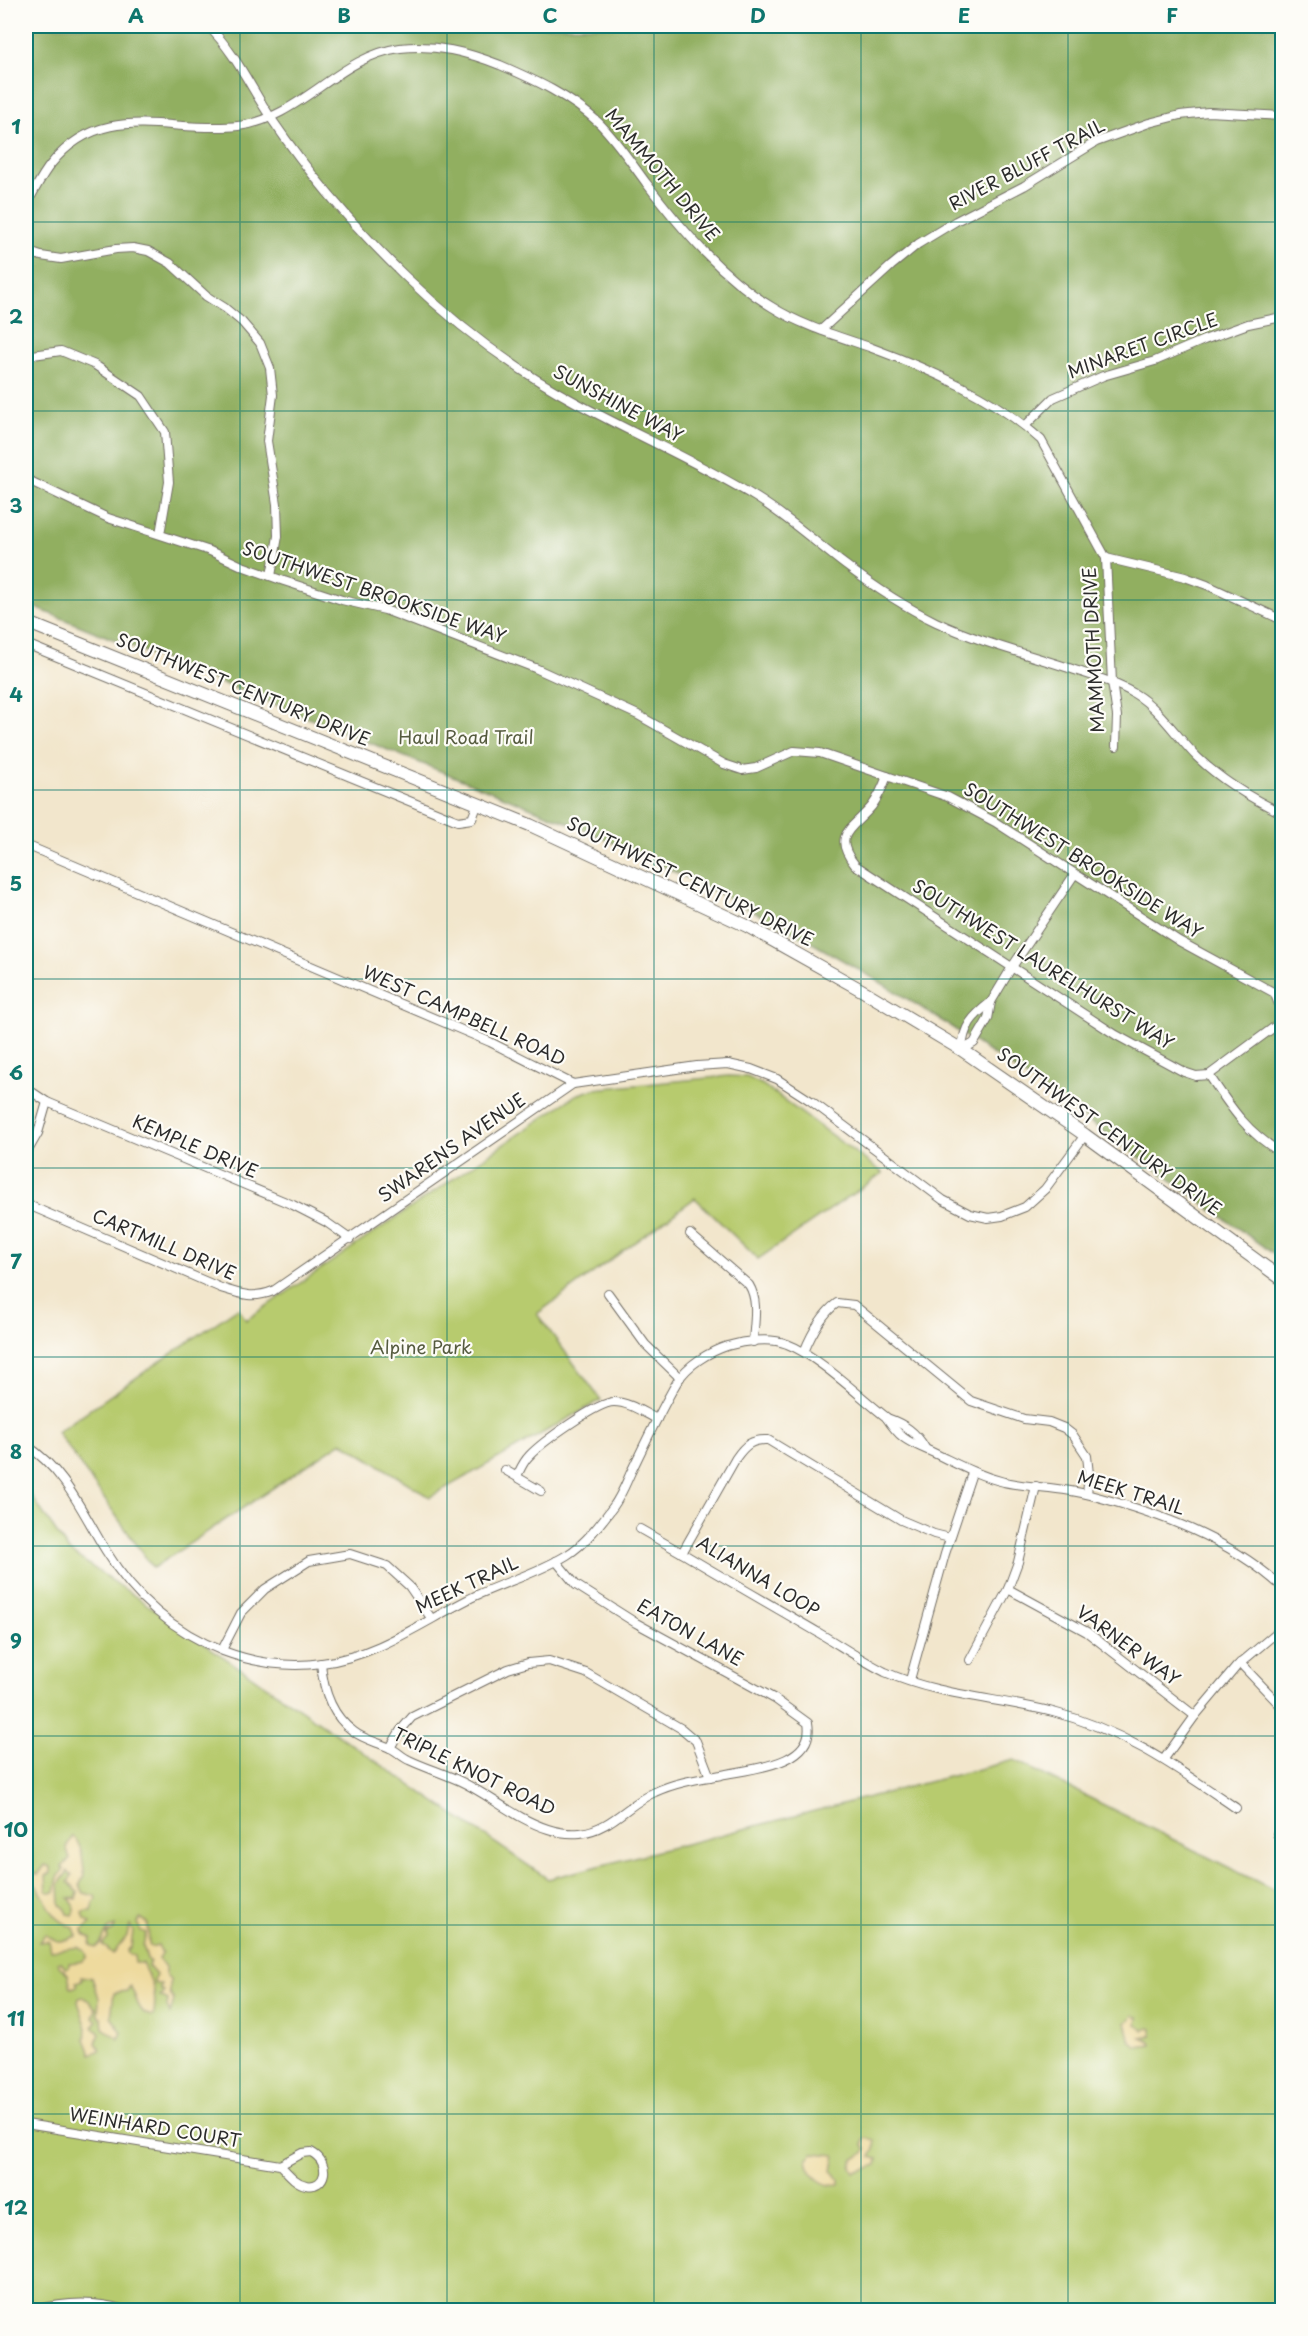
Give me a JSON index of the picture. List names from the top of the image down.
{
  "streets": {
    "main road": ["SOUTHWEST CENTURY DRIVE"],
    "street": [
      "RIVER BLUFF TRAIL",
      "MAMMOTH DRIVE",
      "MINARET CIRCLE",
      "SUNSHINE WAY",
      "SOUTHWEST BROOKSIDE WAY",
      "SOUTHWEST LAURELHURST WAY",
      "WEST CAMPBELL ROAD",
      "KEMPLE DRIVE",
      "SWARENS AVENUE",
      "CARTMILL DRIVE",
      "MEEK TRAIL",
      "ALIANNA LOOP",
      "EATON LANE",
      "VARNER WAY",
      "TRIPLE KNOT ROAD",
      "WEINHARD COURT"
    ]
  },
  "crossings": [
    ["RIVER BLUFF TRAIL", "MAMMOTH DRIVE"],
    ["MAMMOTH DRIVE", "MINARET CIRCLE"],
    ["MAMMOTH DRIVE", "SUNSHINE WAY"],
    ["SOUTHWEST BROOKSIDE WAY", "SOUTHWEST LAURELHURST WAY"],
    ["SOUTHWEST CENTURY DRIVE", "WEST CAMPBELL ROAD"],
    ["WEST CAMPBELL ROAD", "SWARENS AVENUE"],
    ["KEMPLE DRIVE", "SWARENS AVENUE"],
    ["KEMPLE DRIVE", "CARTMILL DRIVE"],
    ["SWARENS AVENUE", "CARTMILL DRIVE"],
    ["MEEK TRAIL", "EATON LANE"],
    ["MEEK TRAIL", "TRIPLE KNOT ROAD"],
    ["EATON LANE", "TRIPLE KNOT ROAD"]
  ],
  "parks": ["Haul Road Trail", "Alpine Park"],
  "grid": {
    "columns": [
      "A",
      "B",
      "C",
      "D",
      "E",
      "F"
    ],
    "rows": [
      "1",
      "2",
      "3",
      "4",
      "5",
      "6",
      "7",
      "8",
      "9",
      "10",
      "11",
      "12"
    ]
  }
}
